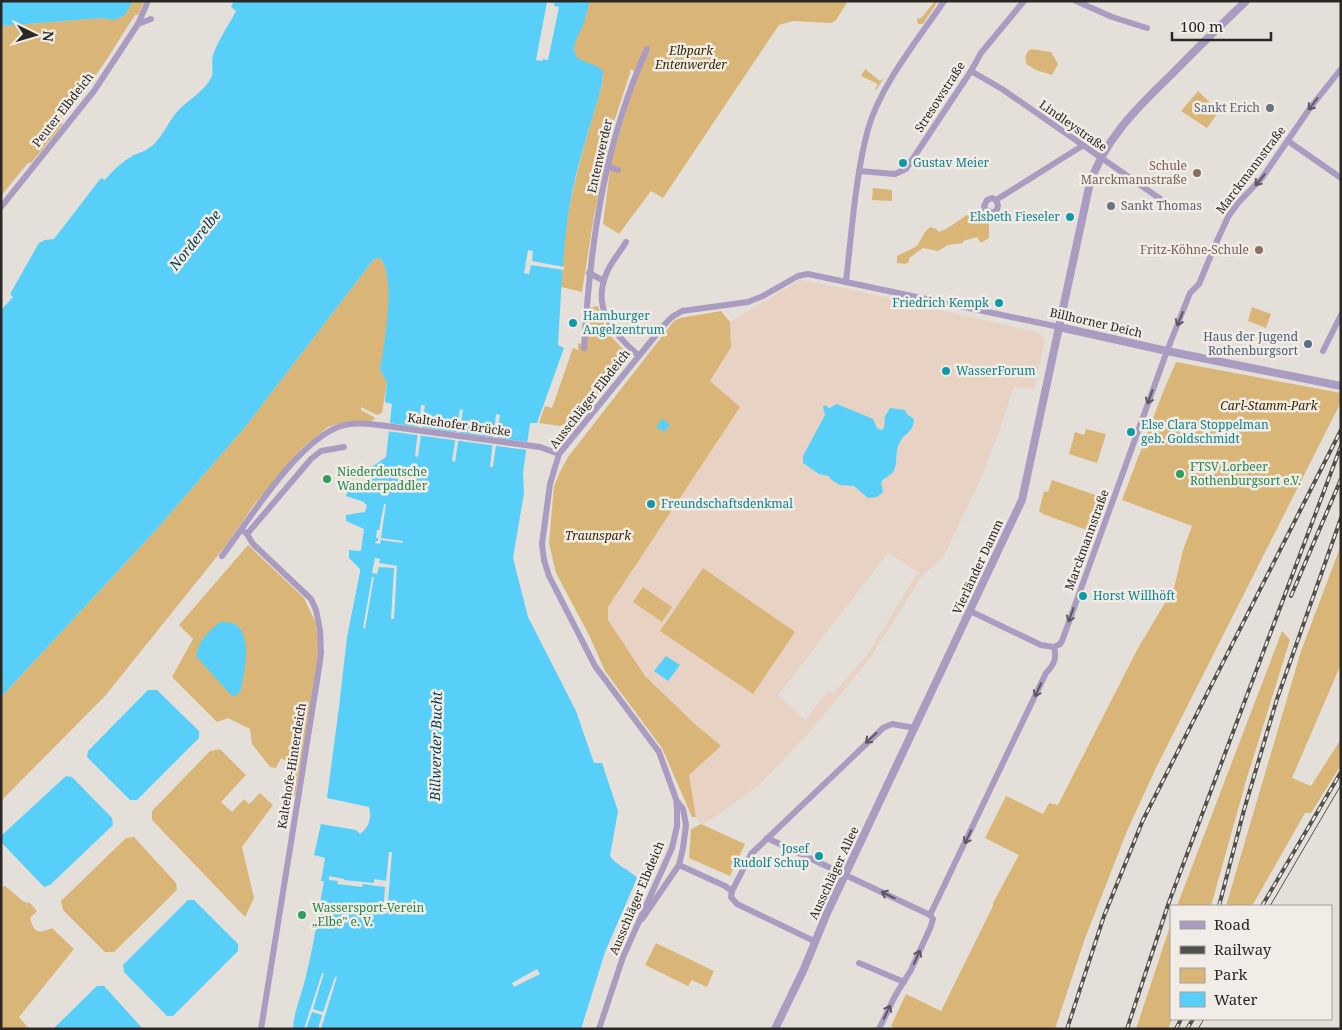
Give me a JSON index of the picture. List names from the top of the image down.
{
  "streets": {
    "street": [
      "Stresowstraße",
      "Peuter Elbdeich",
      "Lindleystraße",
      "Entenwerder",
      "Marckmannstraße",
      "Billhorner Deich",
      "Ausschläger Elbdeich",
      "Kaltehofer Brücke",
      "Vierländer Damm",
      "Kaltehofe-Hinterdeich",
      "Ausschläger Allee"
    ]
  },
  "crossings": [
    ["Stresowstraße", "Lindleystraße"],
    ["Lindleystraße", "Vierländer Damm"],
    ["Marckmannstraße", "Billhorner Deich"],
    ["Billhorner Deich", "Ausschläger Elbdeich"],
    ["Billhorner Deich", "Vierländer Damm"],
    ["Ausschläger Elbdeich", "Kaltehofer Brücke"],
    ["Kaltehofer Brücke", "Kaltehofe-Hinterdeich"],
    ["Vierländer Damm", "Ausschläger Allee"]
  ],
  "water": ["Norderelbe", "Billwerder Bucht"],
  "parks": ["Elbpark Entenwerder", "Carl-Stamm-Park", "Traunspark"],
  "places": [
    "Sankt Erich",
    "Gustav Meier",
    "Schule Marckmannstraße",
    "Sankt Thomas",
    "Elsbeth Fieseler",
    "Fritz-Köhne-Schule",
    "Friedrich Kempk",
    "Hamburger Angelzentrum",
    "Haus der Jugend Rothenburgsort",
    "WasserForum",
    "Else Clara Stoppelman geb. Goldschmidt",
    "FTSV Lorbeer Rothenburgsort e.V.",
    "Niederdeutsche Wanderpaddler",
    "Freundschaftsdenkmal",
    "Horst Willhöft",
    "Josef Rudolf Schup",
    "Wassersport-Verein „Elbe\" e. V."
  ],
  "legend": [
    "Road",
    "Railway",
    "Park",
    "Water"
  ],
  "scale_bar": "100 m",
  "north": "right"
}
